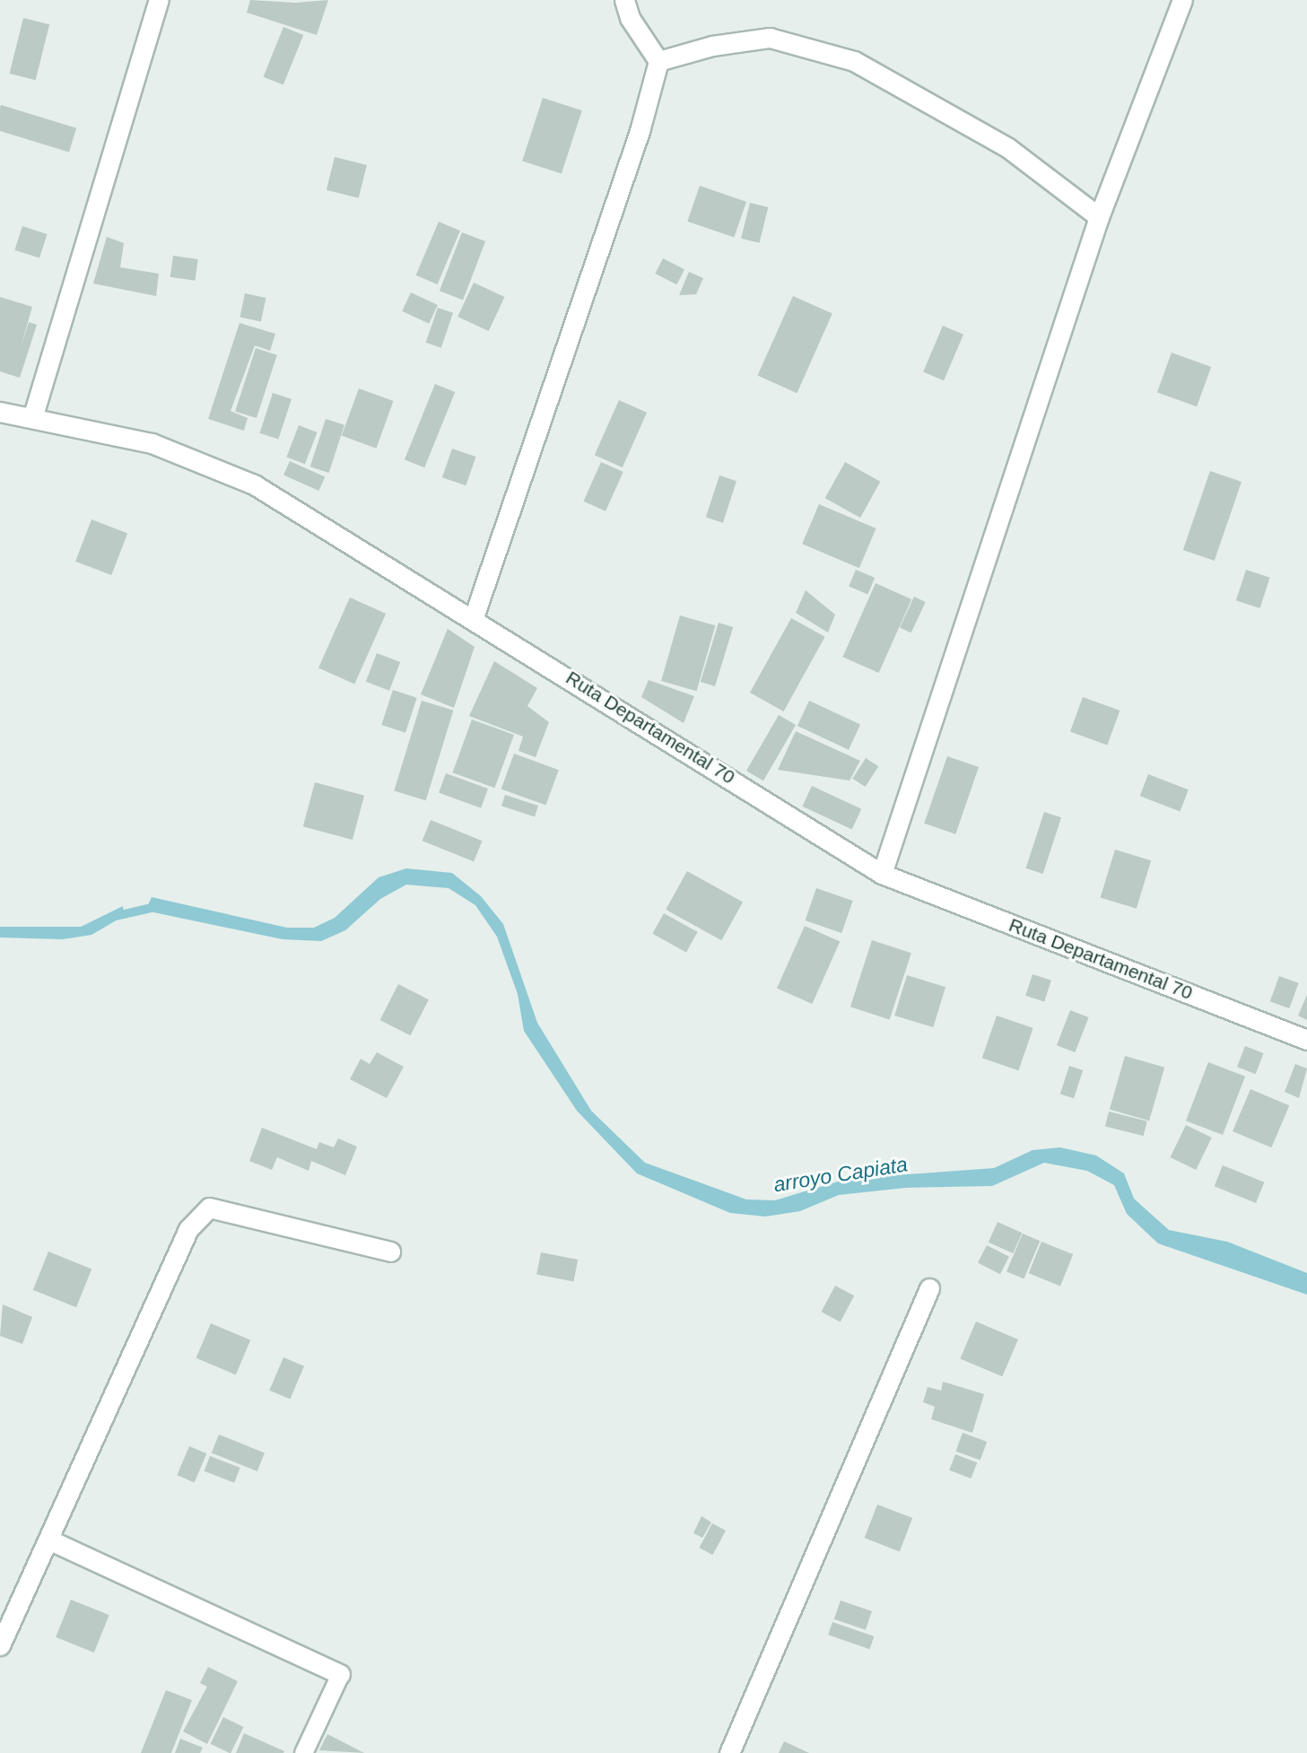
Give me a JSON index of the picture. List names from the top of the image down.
{
  "streets": {
    "street": ["Ruta Departamental 70"]
  },
  "water": ["arroyo Capiata"]
}
